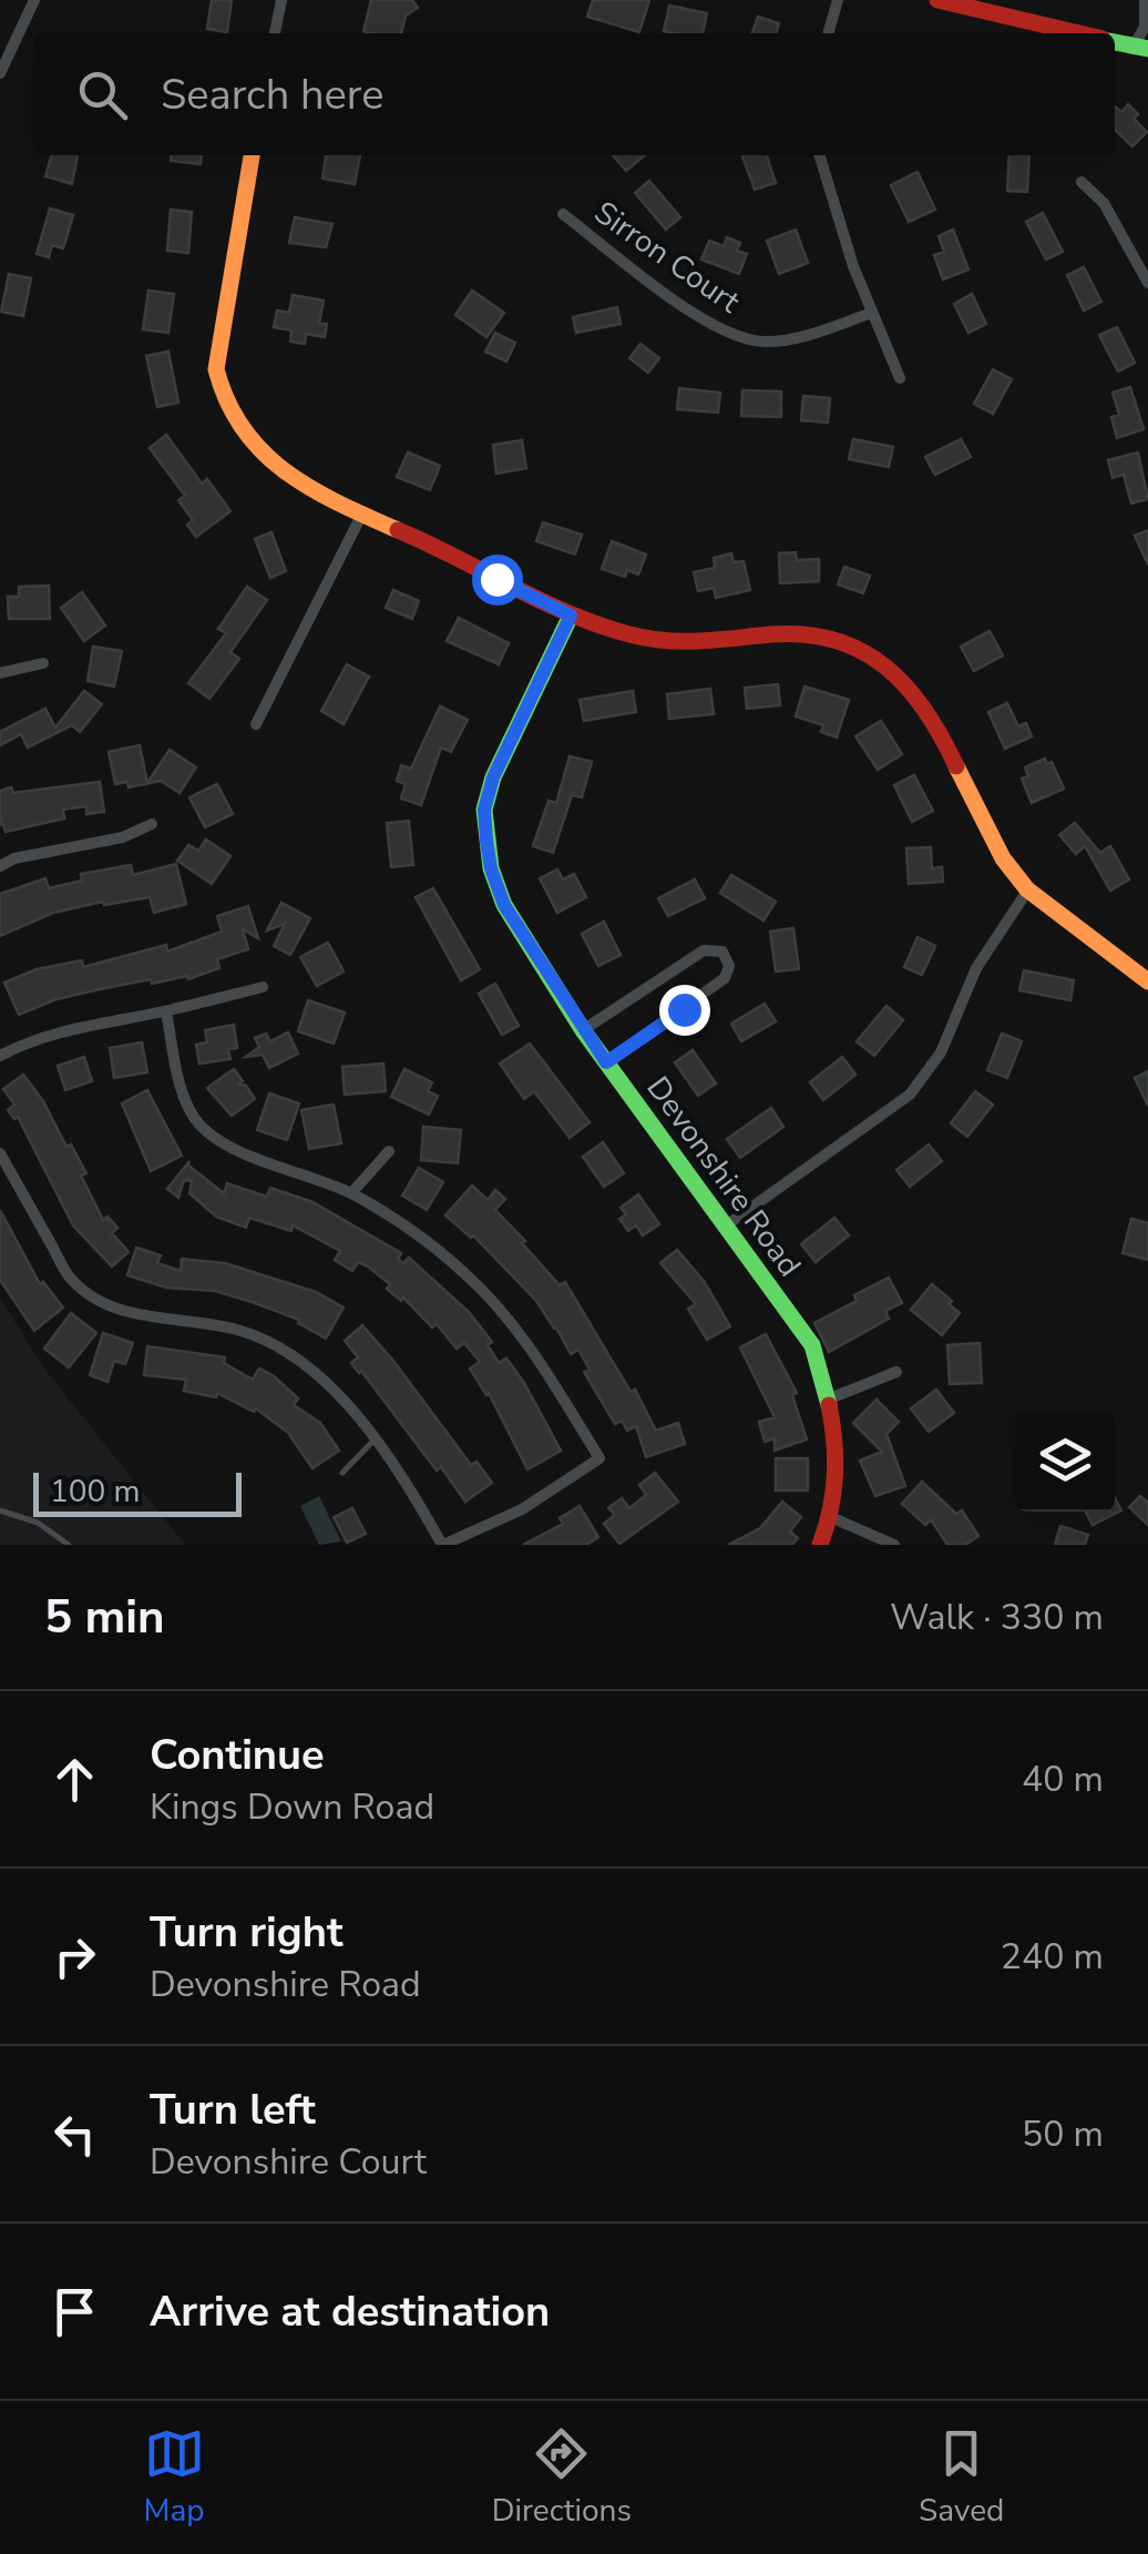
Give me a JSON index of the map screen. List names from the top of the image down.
{
  "streets": {
    "street": ["Sirron Court", "Devonshire Road"]
  },
  "scale_bar": "100 m",
  "page": {
    "search": "Search here",
    "scale": "100 m",
    "heading": ["5 min", "Walk · 330 m"],
    "list": [
      ["Continue", "Kings Down Road", "40 m"],
      ["Turn right", "Devonshire Road", "240 m"],
      ["Turn left", "Devonshire Court", "50 m"],
      "Arrive at destination"
    ],
    "nav": ["Map", "Directions", "Saved"]
  }
}
